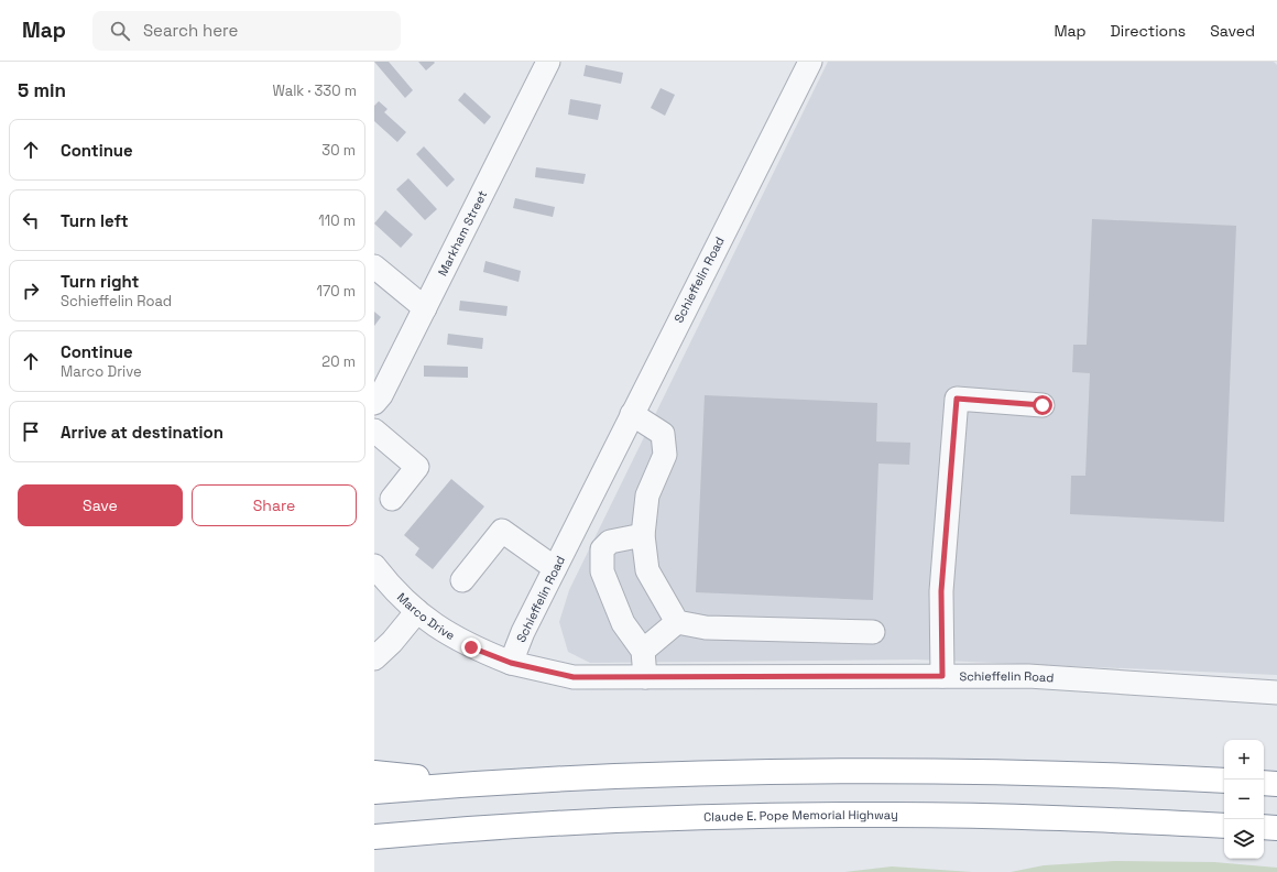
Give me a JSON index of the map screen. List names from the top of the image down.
{
  "streets": {
    "highway": ["Claude E. Pope Memorial Highway"],
    "street": ["Markham Street", "Schieffelin Road", "Marco Drive"]
  },
  "crossings": [
    ["Schieffelin Road", "Marco Drive"]
  ],
  "page": {
    "header": "Map",
    "search": "Search here",
    "nav": ["Map", "Directions", "Saved"],
    "heading": ["5 min", "Walk · 330 m"],
    "list": [
      ["Continue", "30 m"],
      ["Turn left", "110 m"],
      ["Turn right", "Schieffelin Road", "170 m"],
      ["Continue", "Marco Drive", "20 m"],
      "Arrive at destination"
    ],
    "buttons": ["Save", "Share"],
    "map_buttons": ["+", "−"]
  }
}
